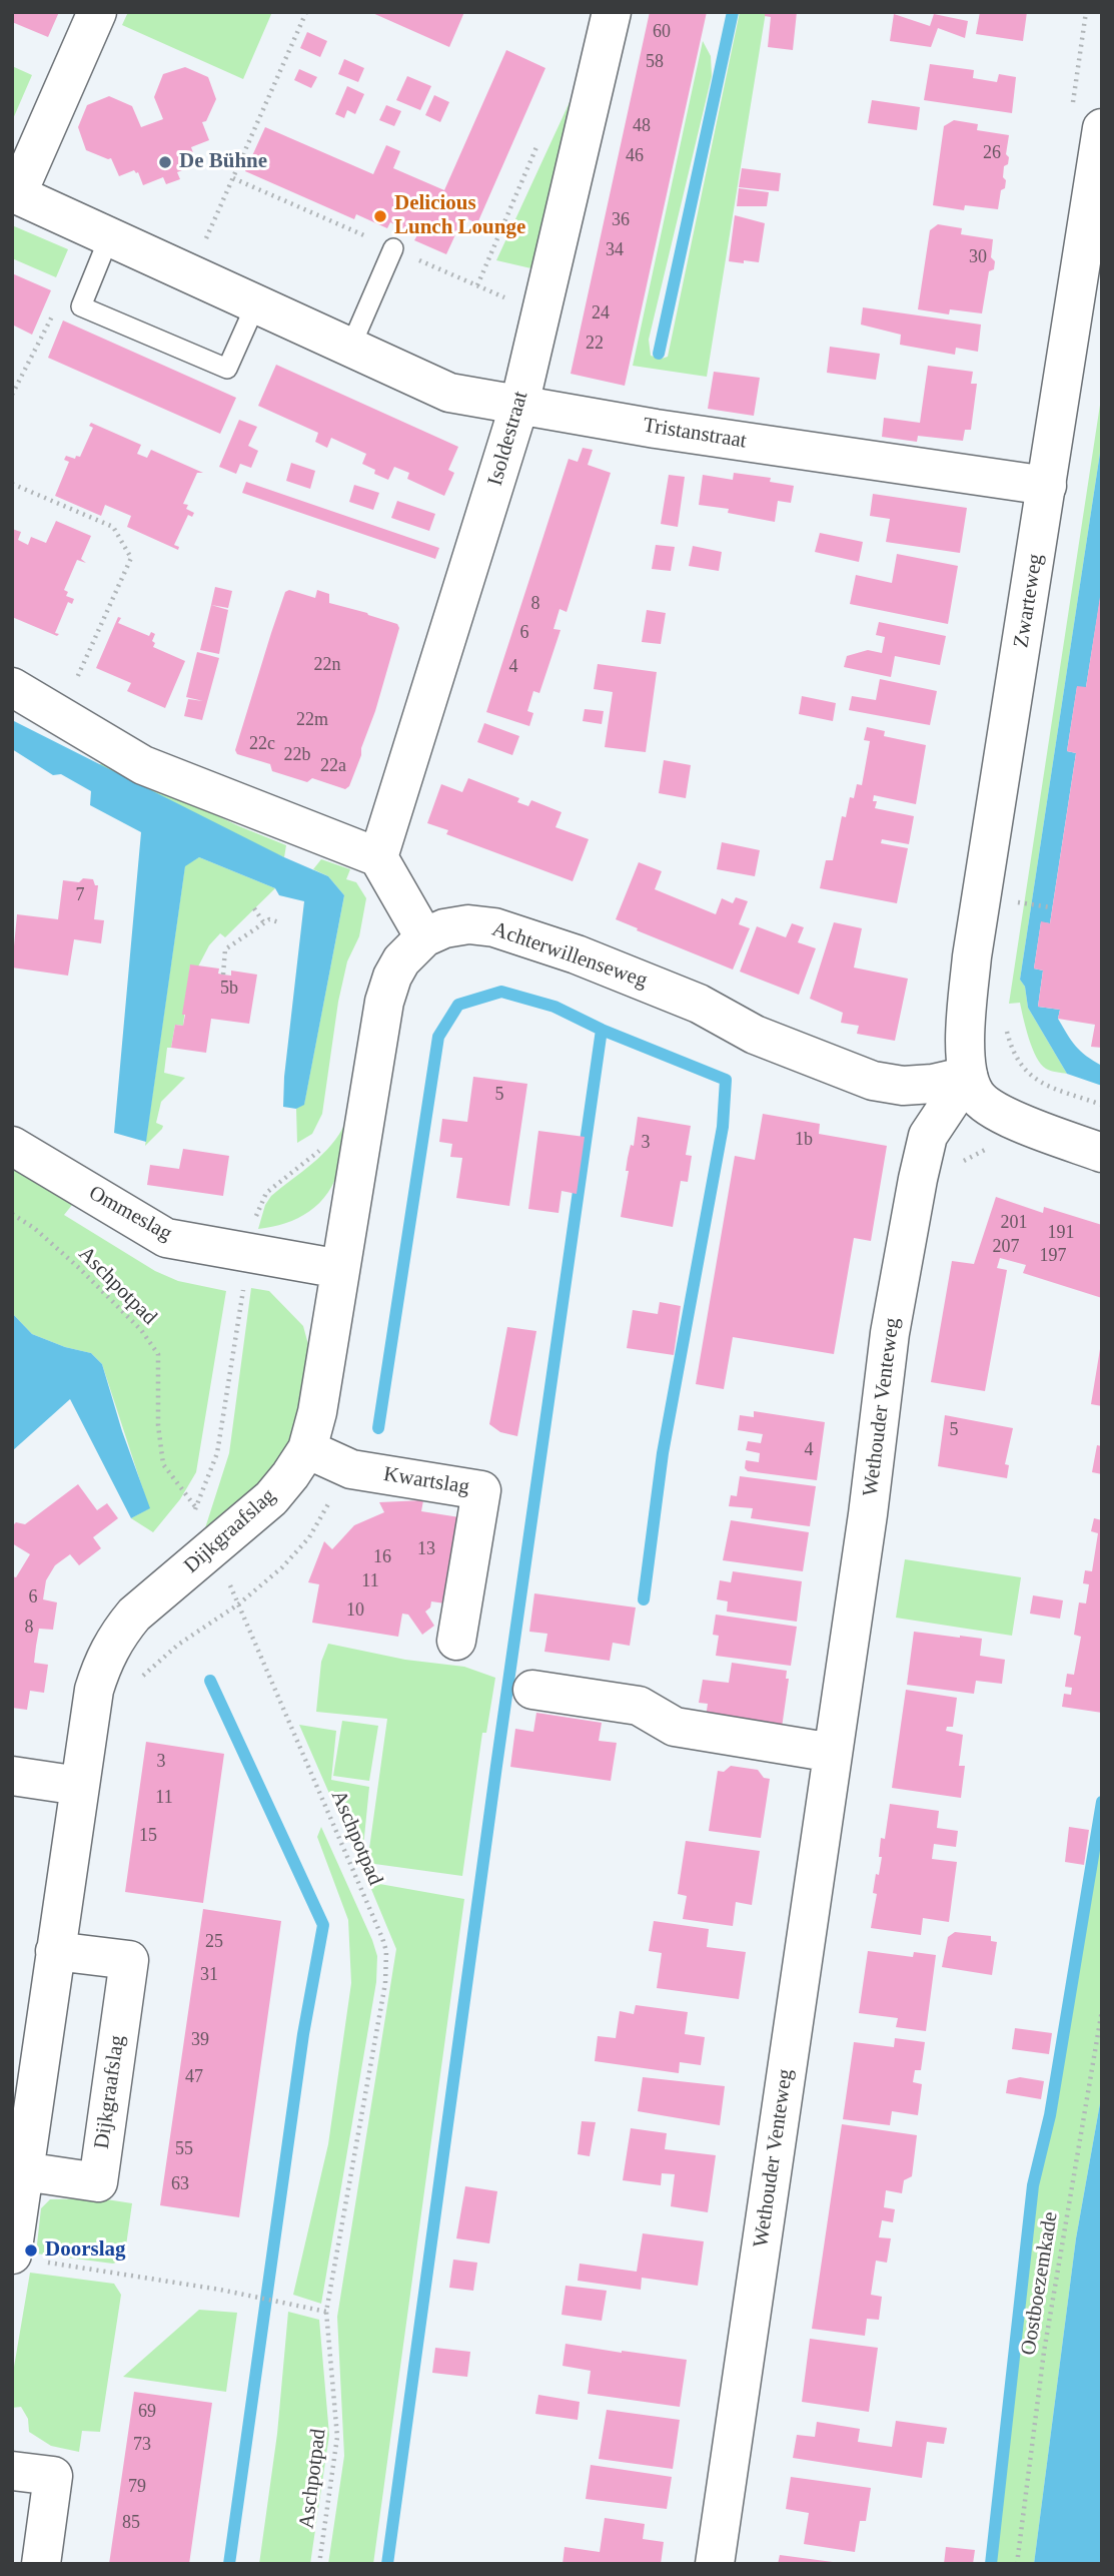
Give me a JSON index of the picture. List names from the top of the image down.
{
  "streets": {
    "street": [
      "Tristanstraat",
      "Isoldestraat",
      "Zwarteweg",
      "Achterwillenseweg",
      "Ommeslag",
      "Wethouder Venteweg",
      "Kwartslag",
      "Dijkgraafslag"
    ],
    "path": ["Aschpotpad", "Oostboezemkade"]
  },
  "crossings": [
    ["Tristanstraat", "Isoldestraat"],
    ["Tristanstraat", "Zwarteweg"],
    ["Zwarteweg", "Achterwillenseweg"],
    ["Zwarteweg", "Wethouder Venteweg"],
    ["Achterwillenseweg", "Wethouder Venteweg"],
    ["Achterwillenseweg", "Dijkgraafslag"],
    ["Ommeslag", "Dijkgraafslag"],
    ["Aschpotpad", "Dijkgraafslag"],
    ["Kwartslag", "Dijkgraafslag"]
  ],
  "places": ["De Bühne", "Delicious Lunch Lounge", "Doorslag"],
  "house_numbers": [
    "60",
    "58",
    "48",
    "26",
    "46",
    "36",
    "34",
    "30",
    "24",
    "22",
    "8",
    "6",
    "22n",
    "4",
    "22m",
    "22c",
    "22b",
    "22a",
    "7",
    "5b",
    "5",
    "1b",
    "3",
    "201",
    "191",
    "207",
    "197",
    "5",
    "4",
    "13",
    "16",
    "11",
    "6",
    "10",
    "8",
    "3",
    "11",
    "15",
    "25",
    "31",
    "39",
    "47",
    "55",
    "63",
    "69",
    "73",
    "79",
    "85"
  ]
}
